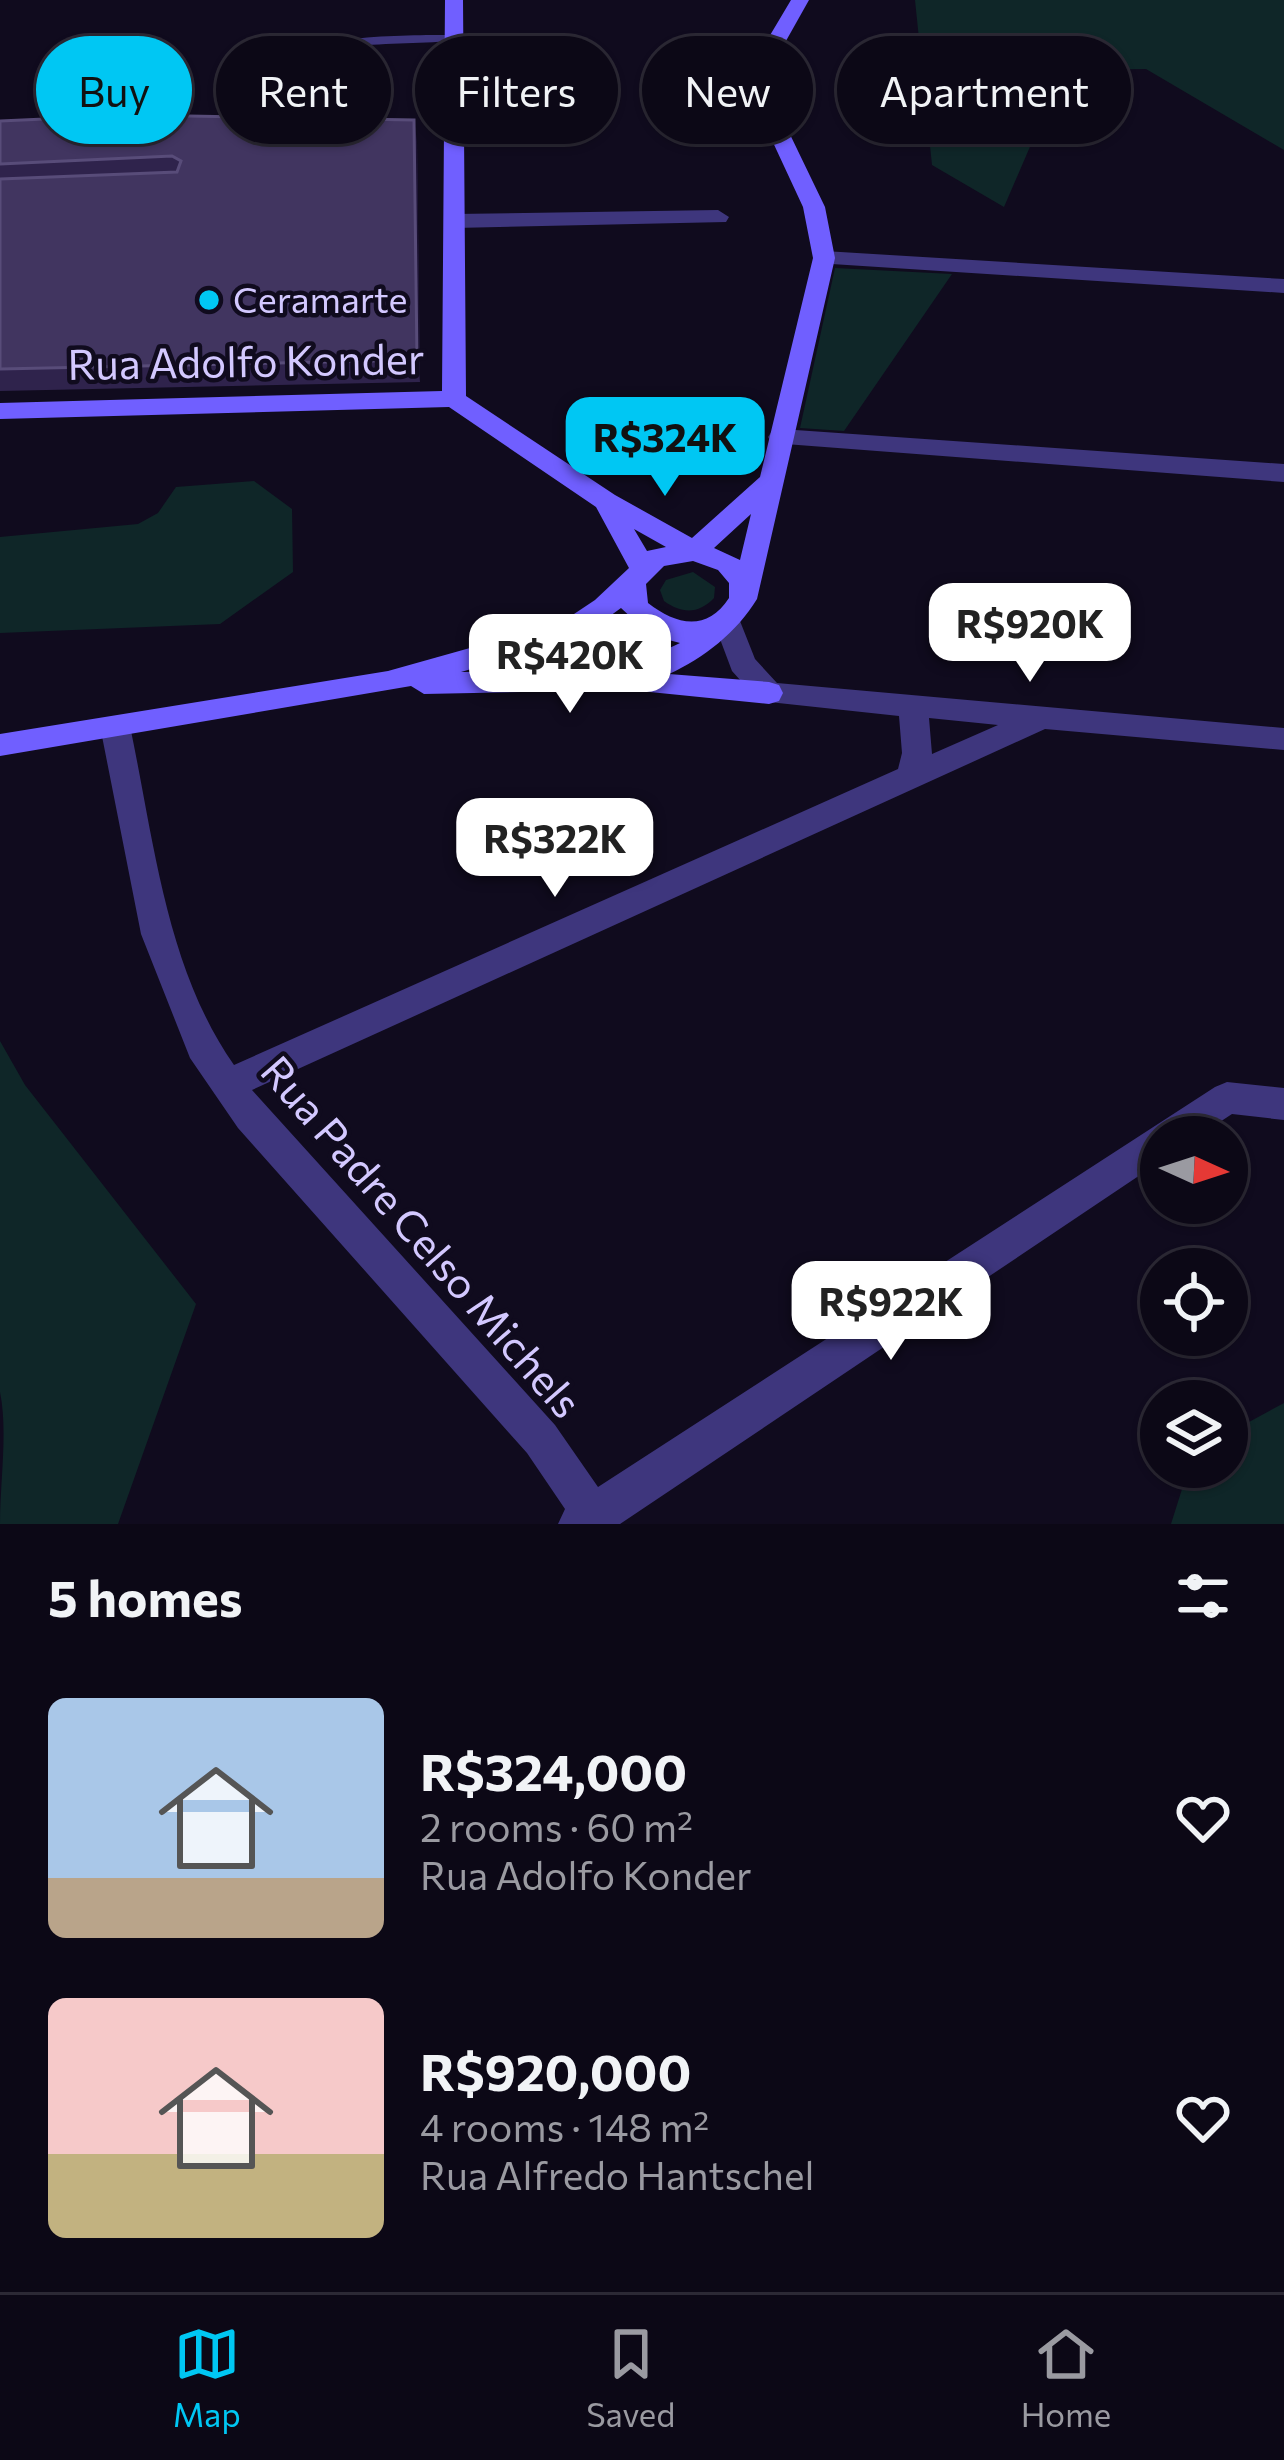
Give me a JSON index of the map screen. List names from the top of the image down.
{
  "streets": {
    "main road": ["Rua Adolfo Konder"],
    "street": ["Rua Padre Celso Michels"]
  },
  "places": ["Ceramarte"],
  "north": "right",
  "page": {
    "chip": [
      "Buy",
      "Rent",
      "Filters",
      "New",
      "Apartment"
    ],
    "price": [
      "R$324K",
      "R$920K",
      "R$420K",
      "R$322K",
      "R$922K"
    ],
    "heading": "5 homes",
    "list": [
      {
        "name": "R$324,000",
        "note": "2 rooms · 60 m² · Rua Adolfo Konder"
      },
      {
        "name": "R$920,000",
        "note": "4 rooms · 148 m² · Rua Alfredo Hantschel"
      }
    ],
    "tabs": ["Map", "Saved", "Home"]
  }
}
